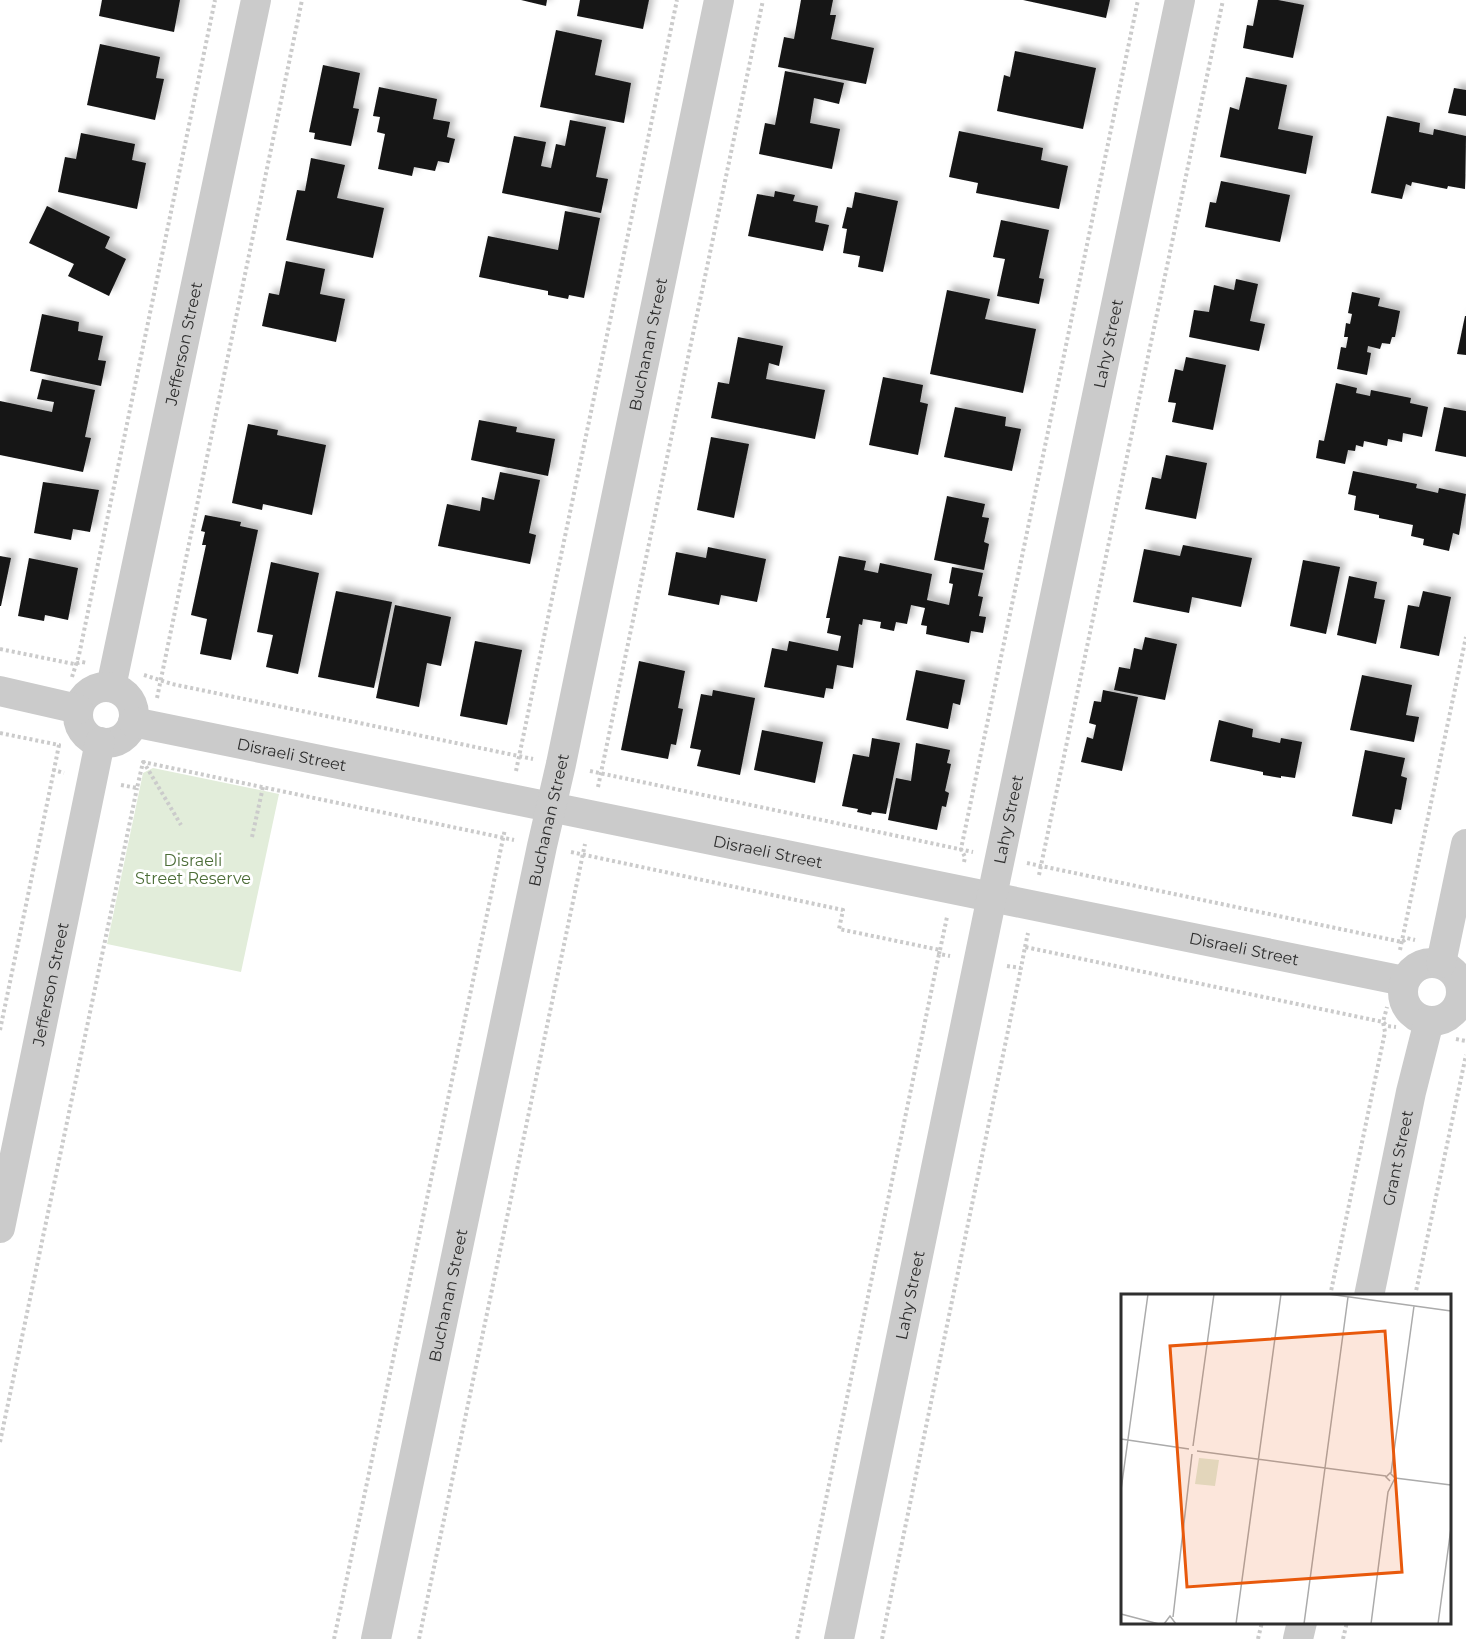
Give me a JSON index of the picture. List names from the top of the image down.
{
  "streets": {
    "street": [
      "Jefferson Street",
      "Buchanan Street",
      "Lahy Street",
      "Disraeli Street",
      "Grant Street"
    ]
  },
  "crossings": [
    ["Buchanan Street", "Disraeli Street"],
    ["Lahy Street", "Disraeli Street"],
    ["Disraeli Street", "Grant Street"]
  ],
  "parks": ["Disraeli Street Reserve"]
}
